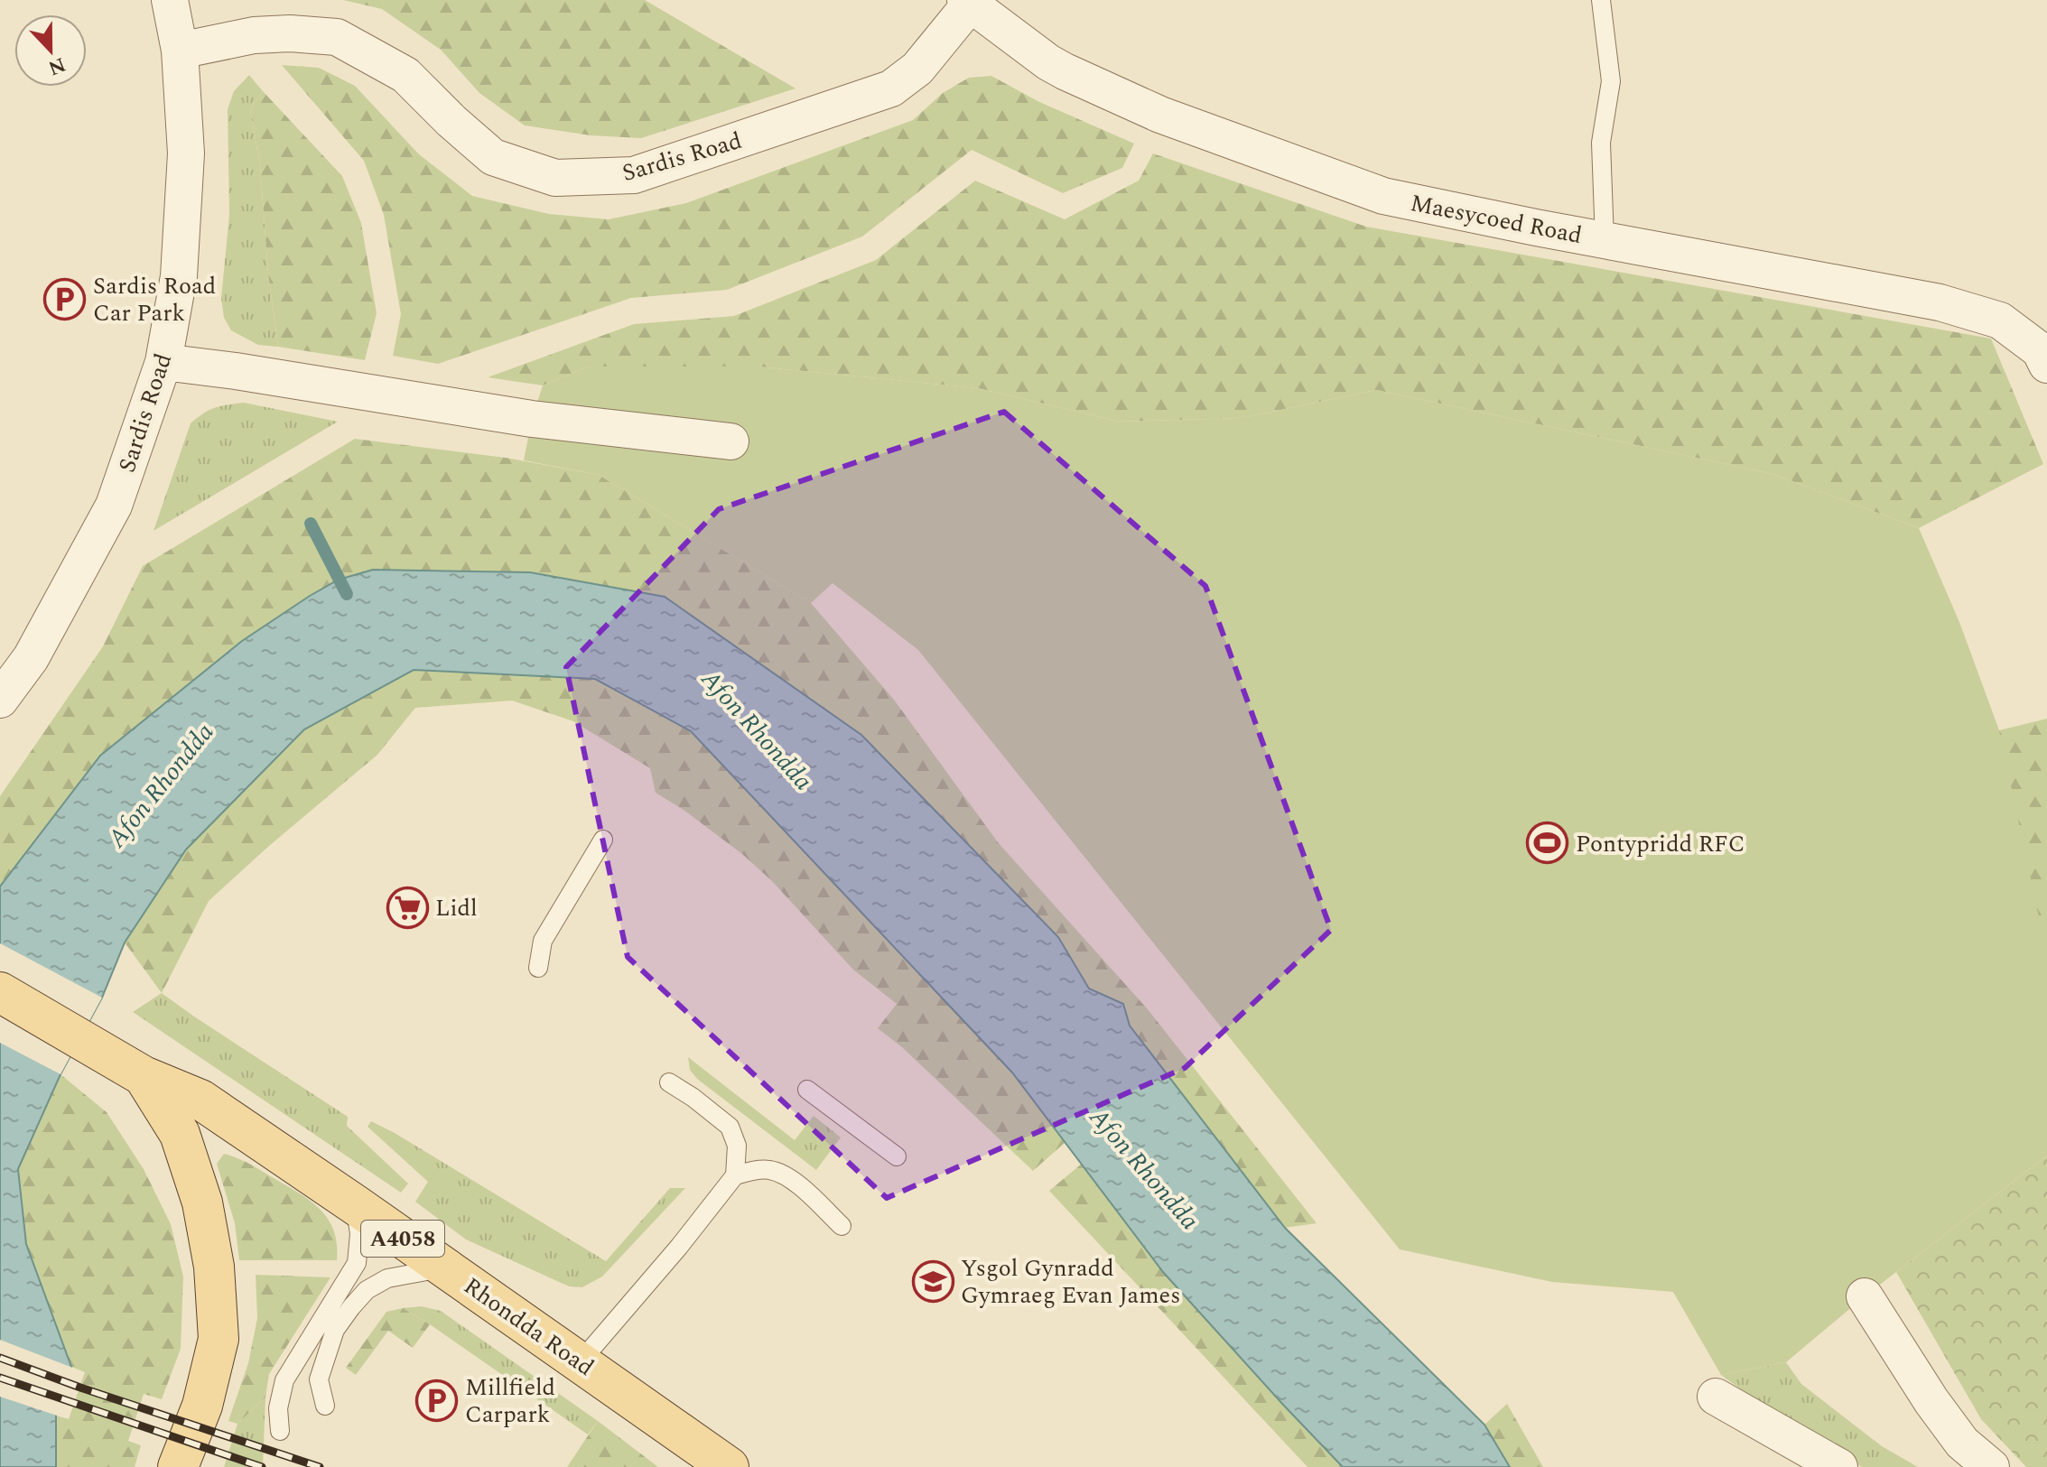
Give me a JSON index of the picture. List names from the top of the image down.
{
  "streets": {
    "main road": ["A4058", "Rhondda Road"],
    "street": ["Sardis Road", "Maesycoed Road"]
  },
  "crossings": [
    ["Sardis Road", "Maesycoed Road"]
  ],
  "water": ["Afon Rhondda"],
  "places": {
    "parking": ["Sardis Road Car Park", "Millfield Carpark"],
    "sports": ["Pontypridd RFC"],
    "supermarket": ["Lidl"],
    "school or university": ["Ysgol Gynradd Gymraeg Evan James"]
  },
  "north": "bottom"
}
